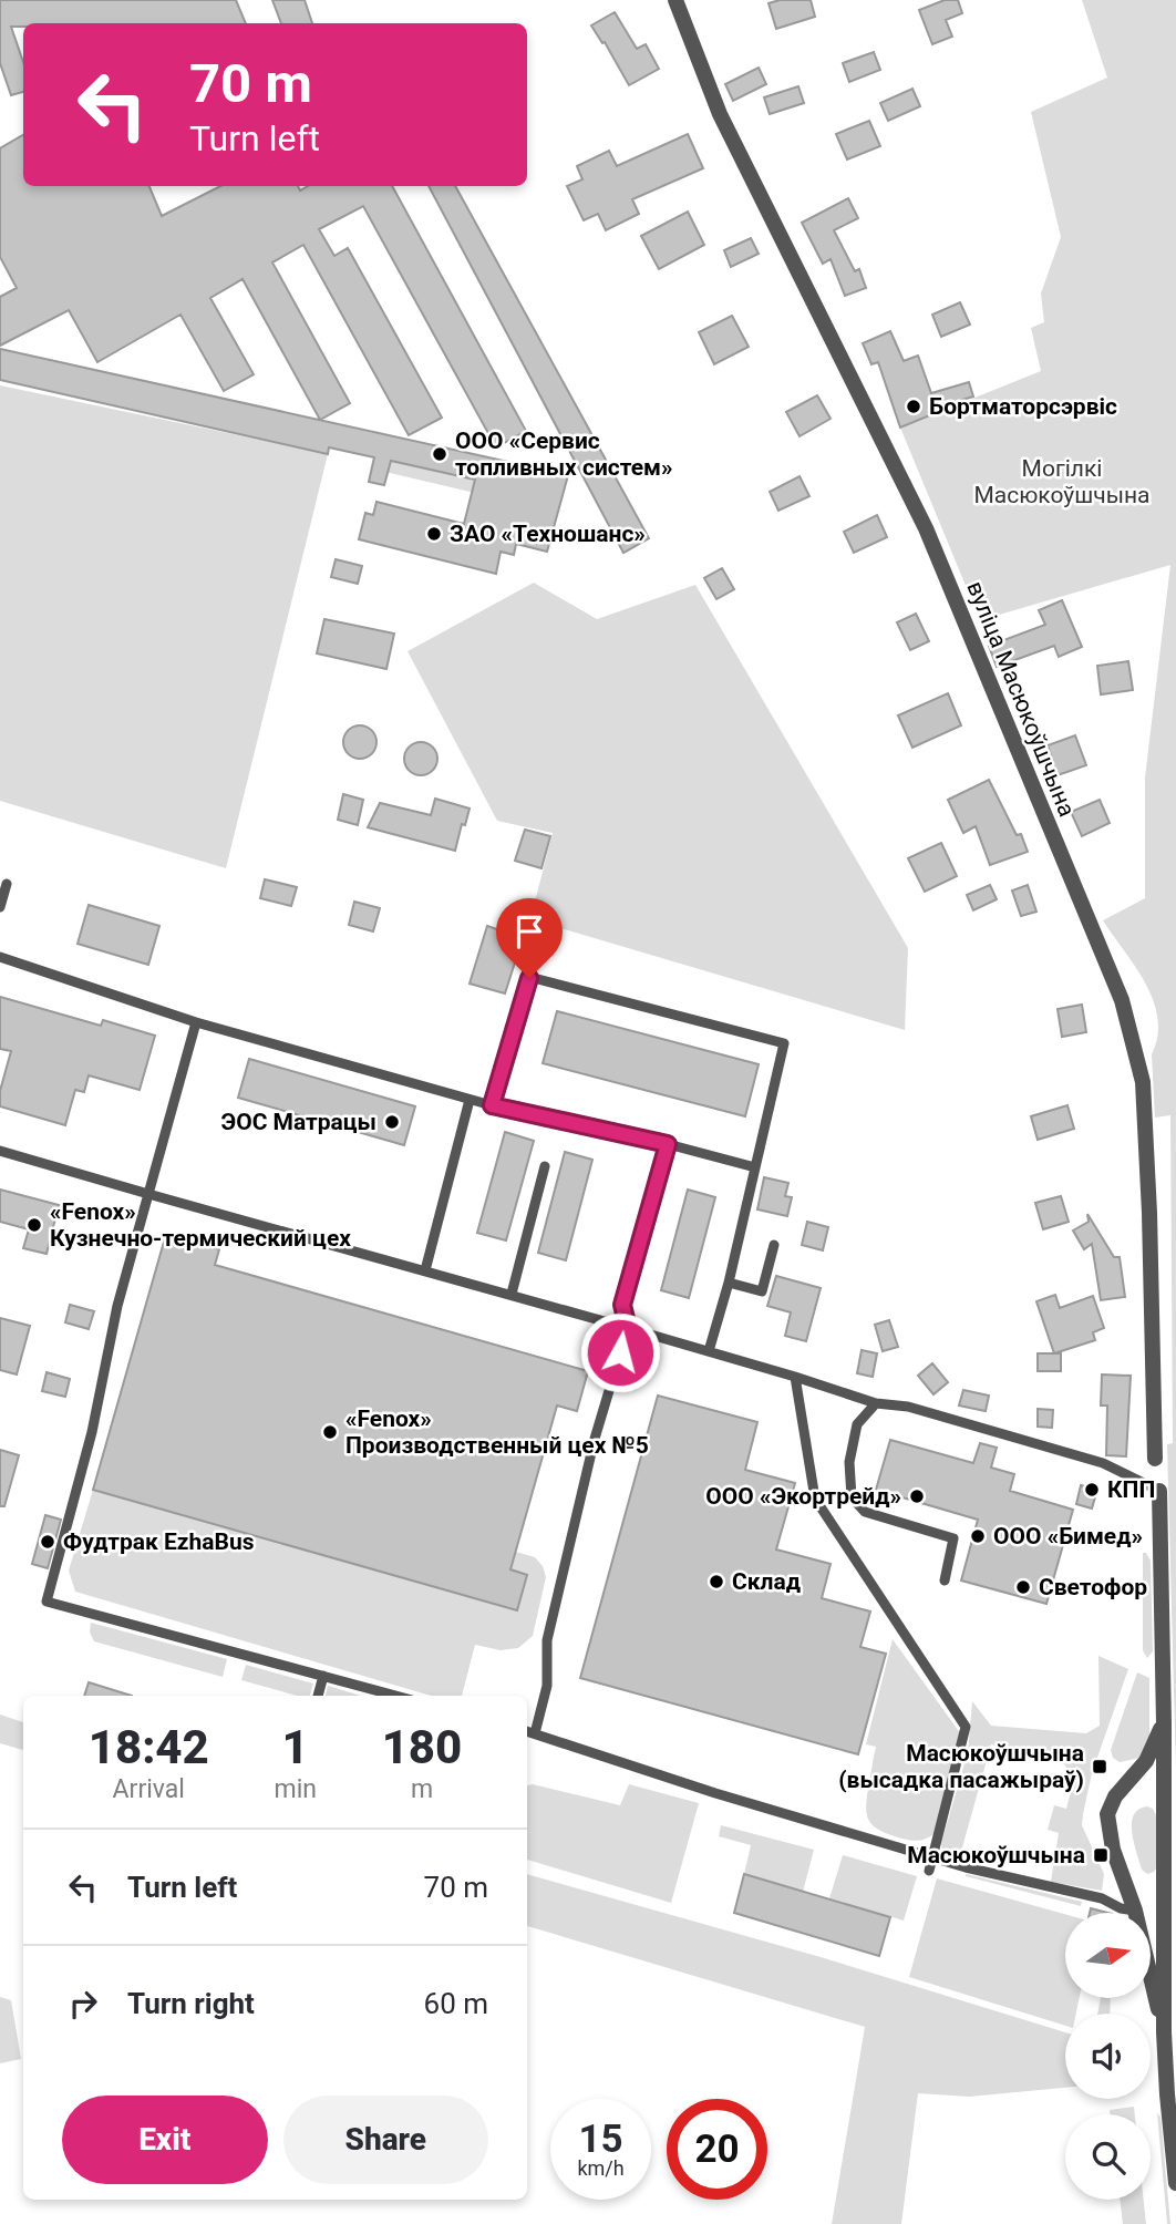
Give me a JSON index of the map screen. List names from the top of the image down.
{
  "streets": {
    "street": ["вуліца Масюкоўшчына"]
  },
  "parks": ["Могілкі Масюкоўшчына"],
  "places": {
    "other": [
      "Бортматорсэрвіс",
      "ООО «Сервис топливных систем»",
      "ЗАО «Техношанс»",
      "ЭОС Матрацы",
      "«Fenox» Кузнечно-термический цех",
      "«Fenox» Производственный цех №5",
      "КПП",
      "ООО «Экортрейд»",
      "ООО «Бимед»",
      "Фудтрак EzhaBus",
      "Склад",
      "Светофор"
    ],
    "transit": ["Масюкоўшчына (высадка пасажыраў)", "Масюкоўшчына"]
  },
  "north": "right",
  "page": {
    "turn": ["70 m", "Turn left"],
    "eta": [
      "18:42",
      "Arrival",
      "1",
      "min",
      "180",
      "m"
    ],
    "list": [
      {
        "name": "Turn left",
        "value": "70 m"
      },
      {
        "name": "Turn right",
        "value": "60 m"
      }
    ],
    "buttons": ["Exit", "Share"],
    "speed": "15 km/h",
    "limit": "20"
  }
}
